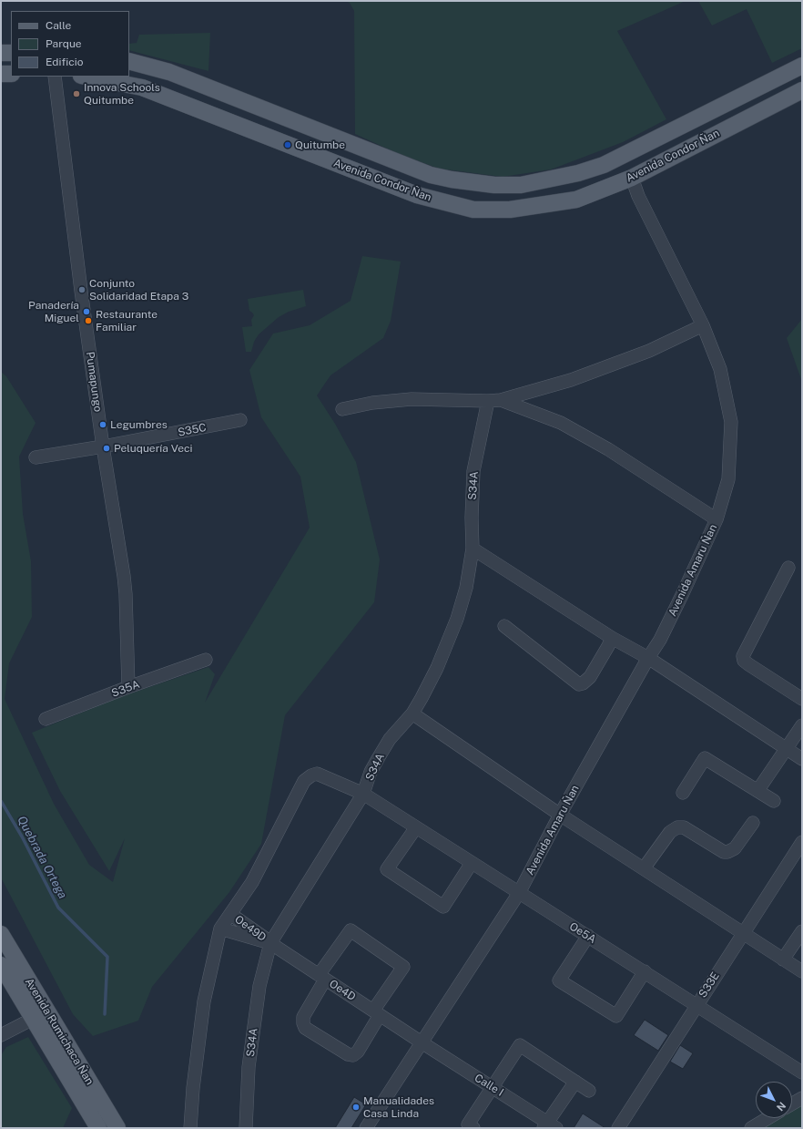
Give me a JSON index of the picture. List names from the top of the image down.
{
  "streets": {
    "main road": ["Avenida Condor Ñan", "Avenida Rumichaca Ñan"],
    "street": [
      "Pumapungo",
      "S35C",
      "S34A",
      "Avenida Amaru Ñan",
      "S35A",
      "Oe49D",
      "Oe5A",
      "S33E",
      "Oe4D",
      "Calle I"
    ]
  },
  "crossings": [
    ["Avenida Condor Ñan", "Avenida Amaru Ñan"],
    ["Pumapungo", "S35C"],
    ["Pumapungo", "S35A"],
    ["S34A", "Oe49D"],
    ["S34A", "Oe5A"],
    ["S34A", "Oe4D"],
    ["Avenida Amaru Ñan", "Oe5A"],
    ["Avenida Amaru Ñan", "Oe4D"],
    ["Avenida Amaru Ñan", "Calle I"],
    ["Oe49D", "Oe5A"],
    ["Oe49D", "Oe4D"],
    ["Oe5A", "S33E"],
    ["Oe4D", "Calle I"]
  ],
  "water": ["Quebrada Ortega"],
  "places": [
    "Innova Schools Quitumbe",
    "Quitumbe",
    "Conjunto Solidaridad Etapa 3",
    "Panadería Miguel",
    "Restaurante Familiar",
    "Legumbres",
    "Peluquería Veci",
    "Manualidades Casa Linda"
  ],
  "legend": ["Calle", "Parque", "Edificio"],
  "north": "bottom right"
}
